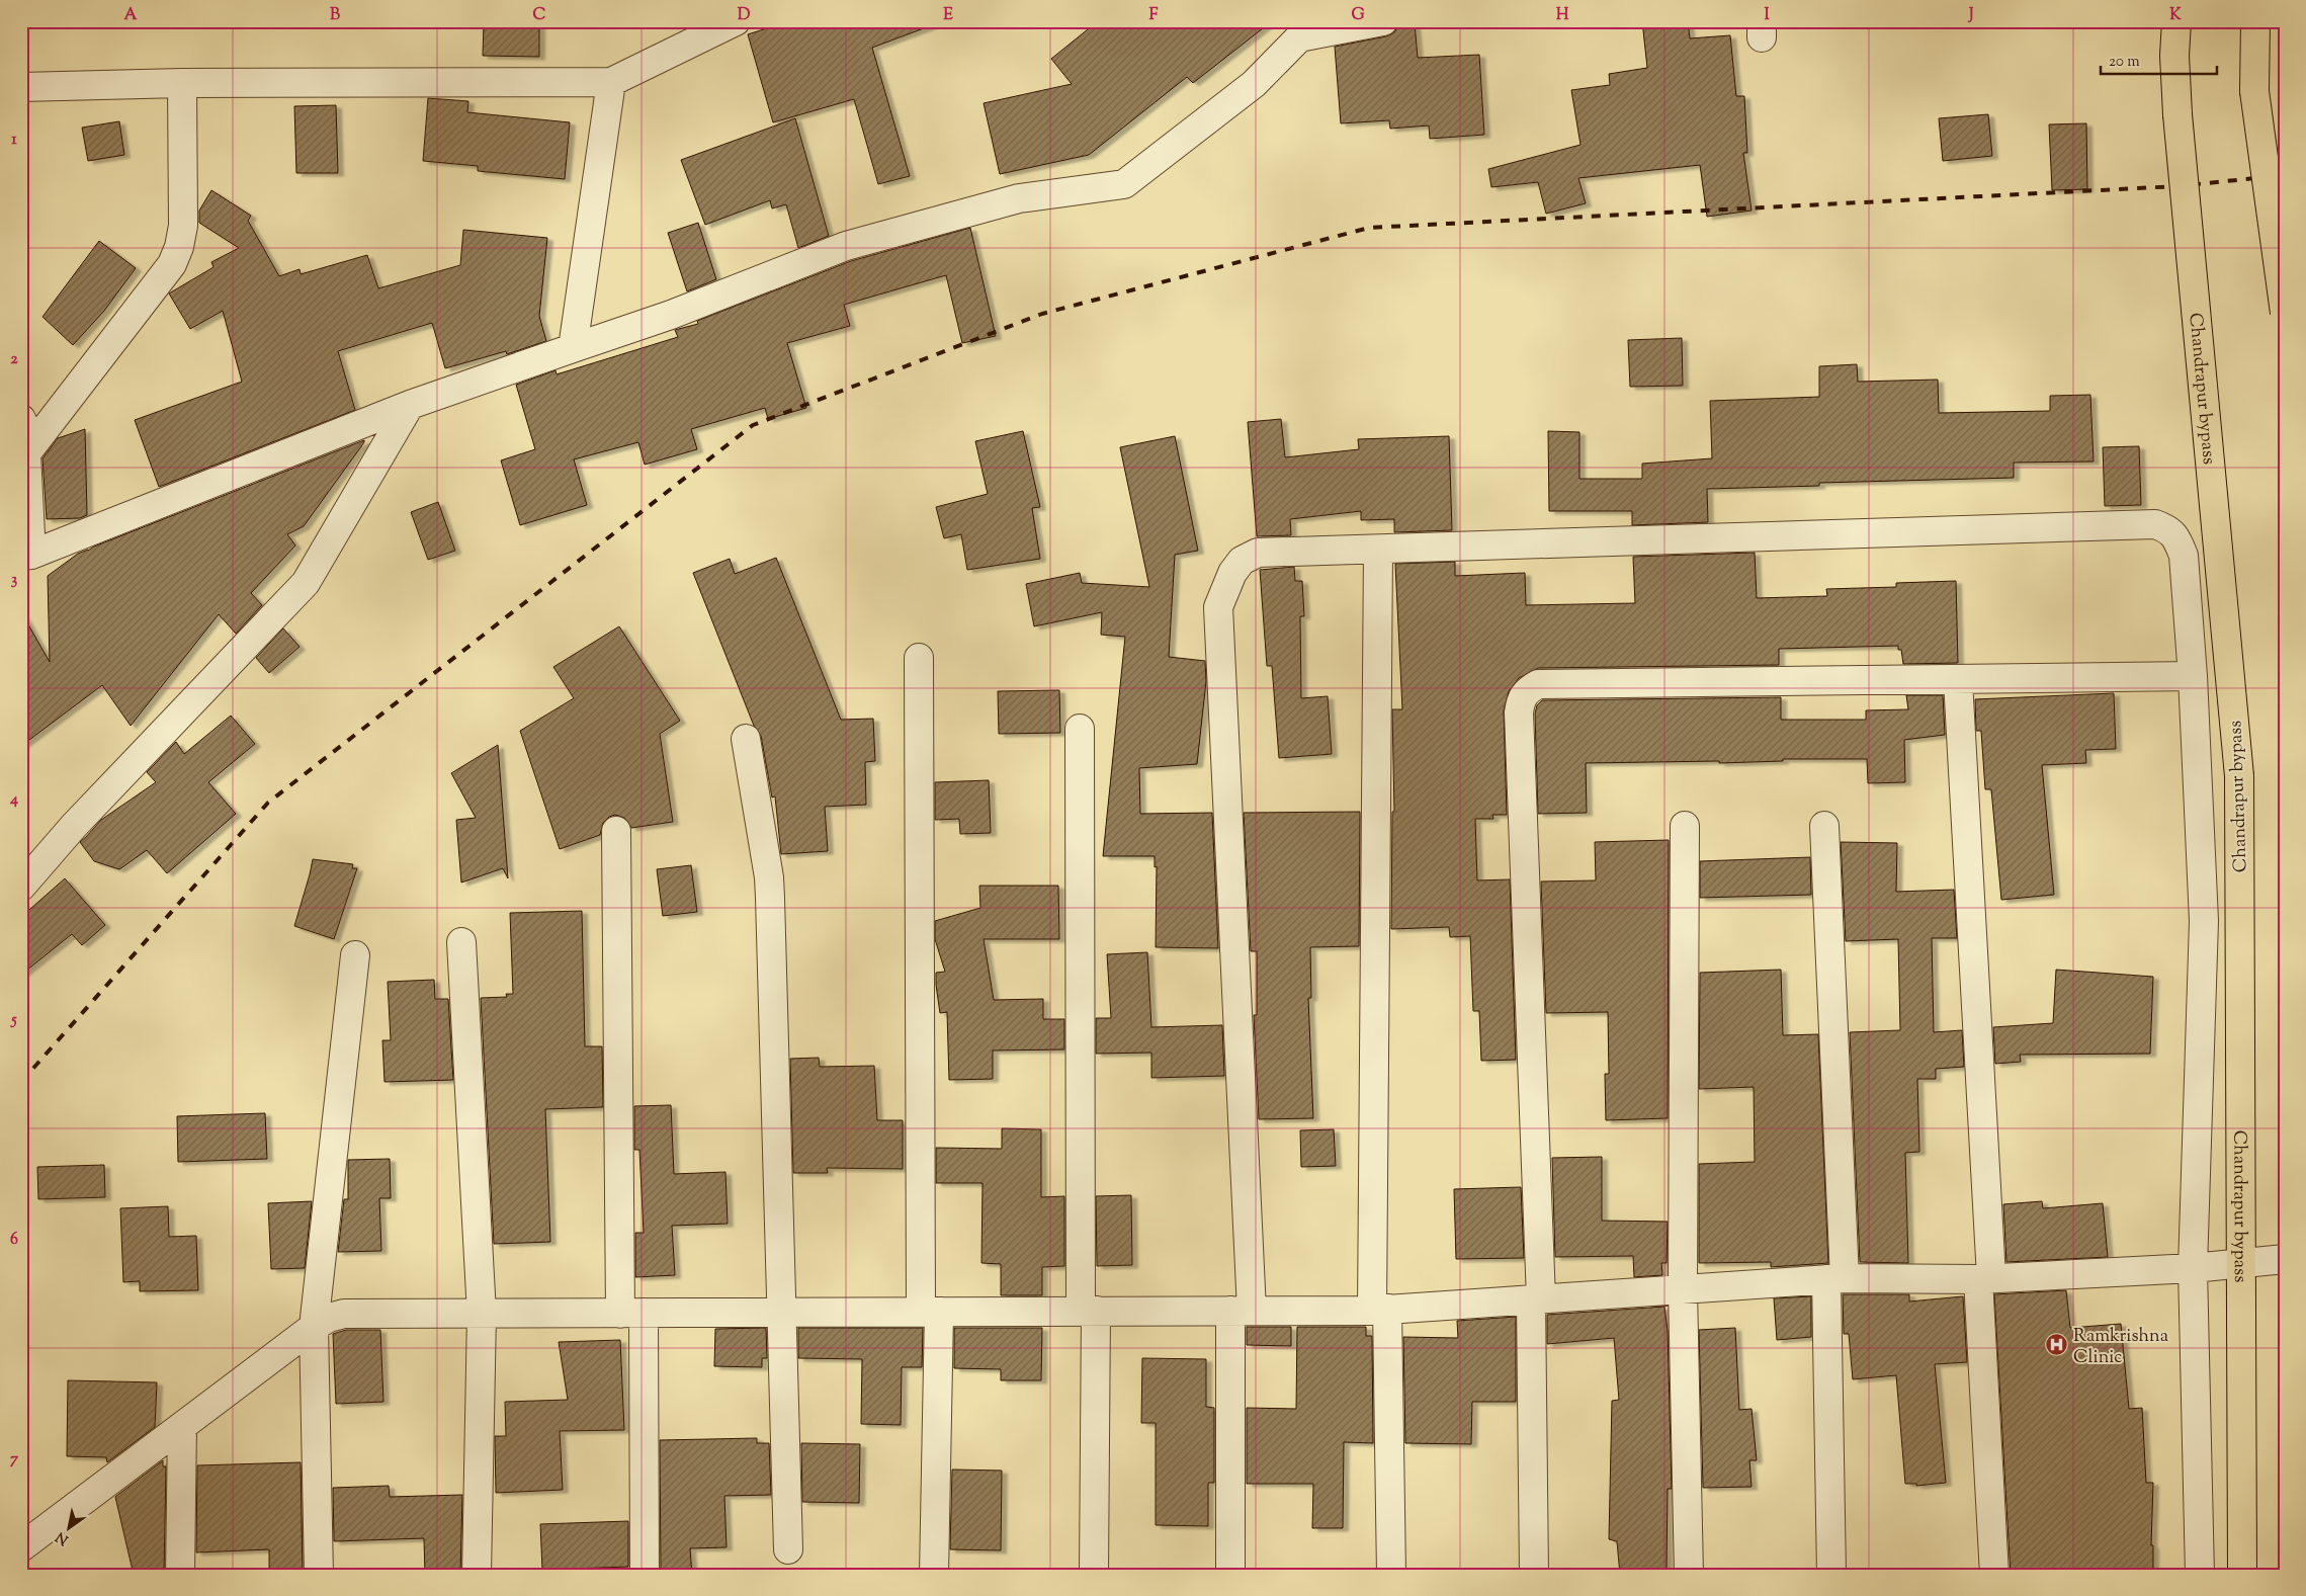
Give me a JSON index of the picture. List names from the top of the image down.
{
  "streets": {
    "highway": ["Chandrapur bypass"]
  },
  "places": {
    "hospital": ["Ramkrishna Clinic"]
  },
  "scale_bar": "20 m",
  "north": "bottom left",
  "grid": {
    "columns": [
      "A",
      "B",
      "C",
      "D",
      "E",
      "F",
      "G",
      "H",
      "I",
      "J",
      "K"
    ],
    "rows": [
      "1",
      "2",
      "3",
      "4",
      "5",
      "6",
      "7"
    ]
  }
}
